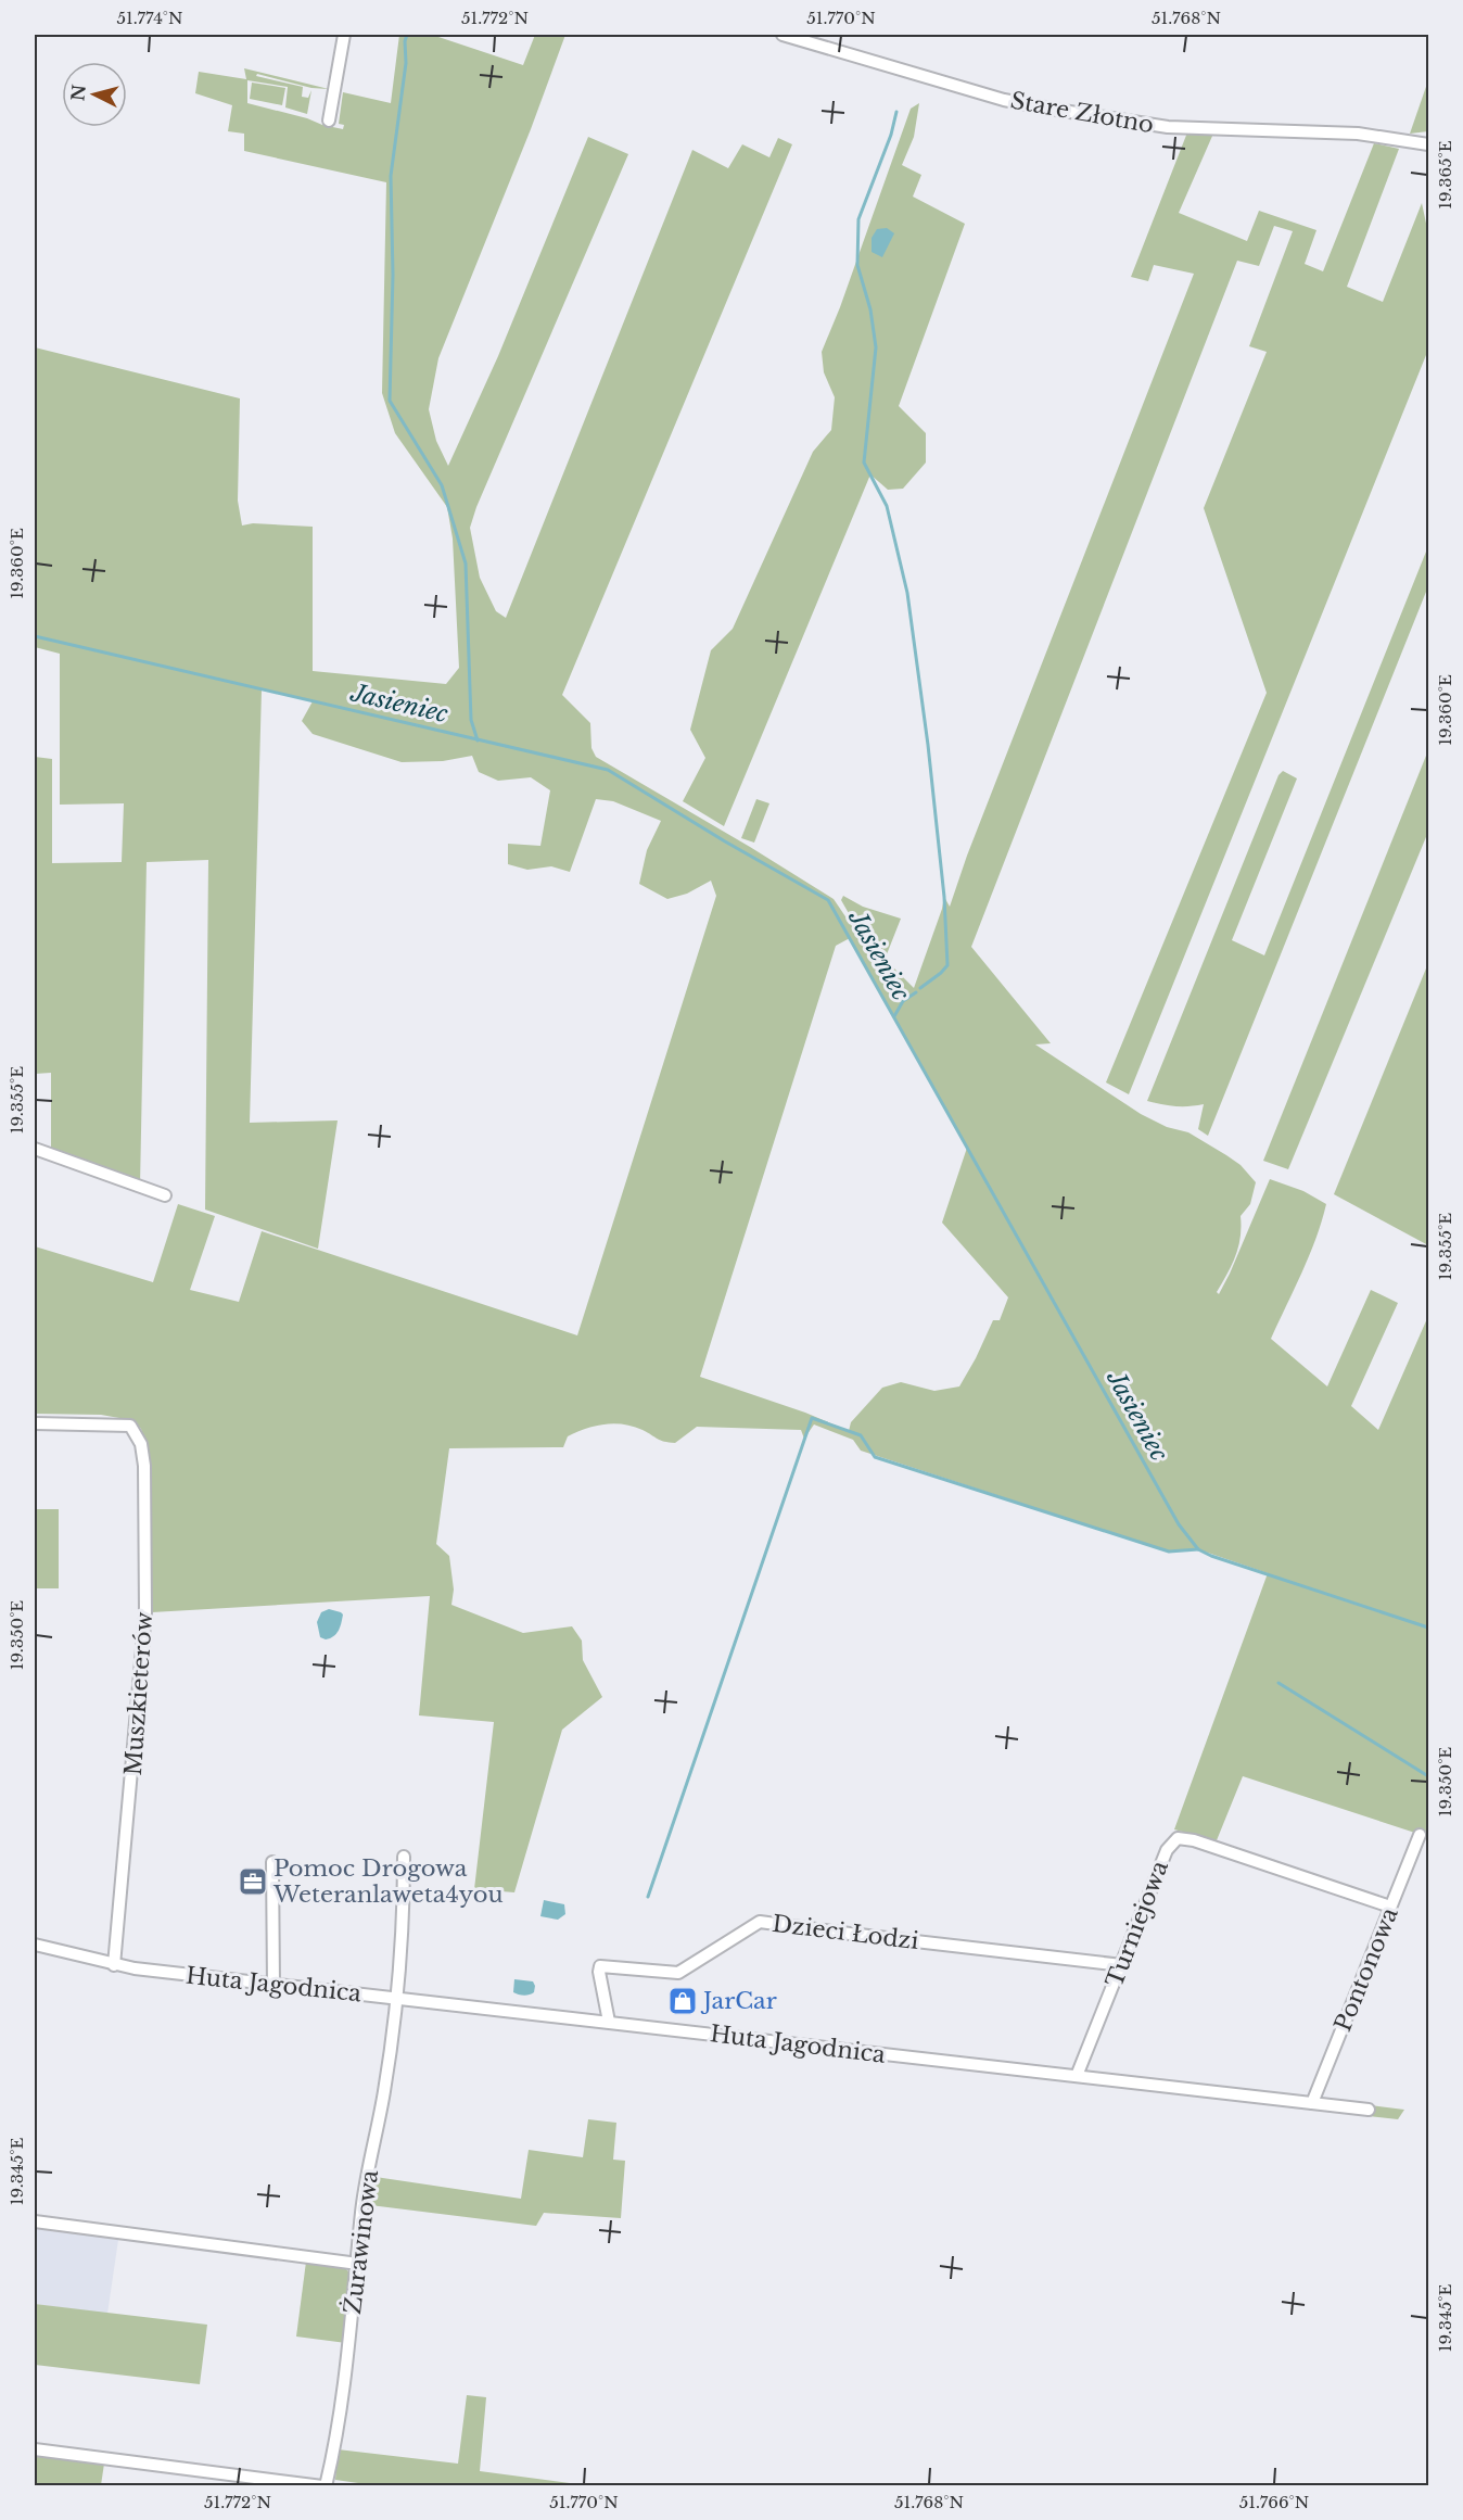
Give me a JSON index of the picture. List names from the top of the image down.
{
  "streets": {
    "street": [
      "Stare Złotno",
      "Muszkieterów",
      "Turniejowa",
      "Dzieci Łodzi",
      "Pontonowa",
      "Huta Jagodnica",
      "Żurawinowa"
    ]
  },
  "crossings": [
    ["Muszkieterów", "Huta Jagodnica"],
    ["Turniejowa", "Dzieci Łodzi"],
    ["Turniejowa", "Pontonowa"],
    ["Turniejowa", "Huta Jagodnica"],
    ["Dzieci Łodzi", "Huta Jagodnica"],
    ["Pontonowa", "Huta Jagodnica"],
    ["Huta Jagodnica", "Żurawinowa"]
  ],
  "water": ["Jasieniec"],
  "places": {
    "office": ["Pomoc Drogowa Weteranlaweta4you"],
    "shop": ["JarCar"]
  },
  "north": "left",
  "coordinates": [
    "51.774°N",
    "51.772°N",
    "51.770°N",
    "51.768°N",
    "19.365°E",
    "19.360°E",
    "19.355°E",
    "19.350°E",
    "19.345°E",
    "51.766°N"
  ]
}
